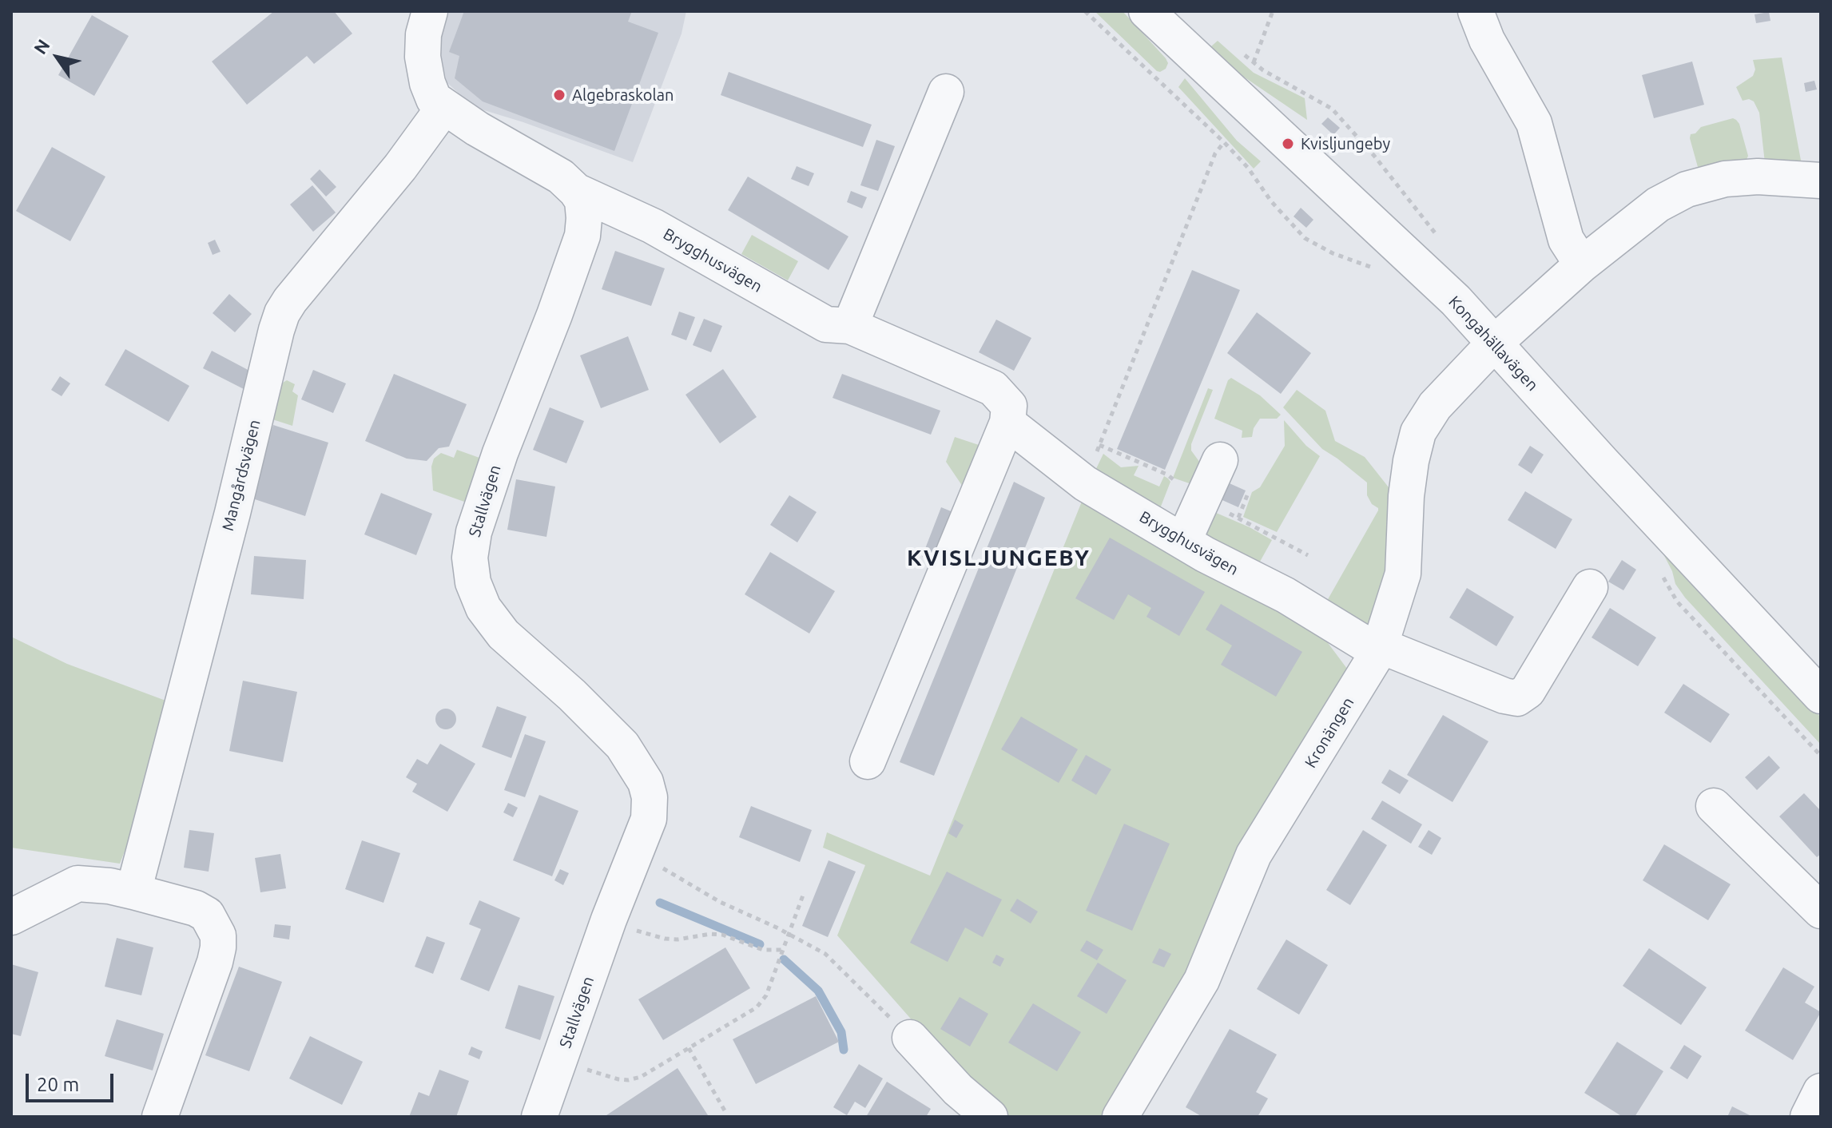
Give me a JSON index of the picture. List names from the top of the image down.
{
  "streets": {
    "street": [
      "Brygghusvägen",
      "Kongahällavägen",
      "Mangårdsvägen",
      "Stallvägen",
      "Kronängen"
    ]
  },
  "crossings": [
    ["Brygghusvägen", "Stallvägen"],
    ["Brygghusvägen", "Kronängen"],
    ["Kongahällavägen", "Kronängen"]
  ],
  "districts": ["KVISLJUNGEBY"],
  "places": ["Algebraskolan", "Kvisljungeby"],
  "scale_bar": "20 m",
  "north": "top left"
}
